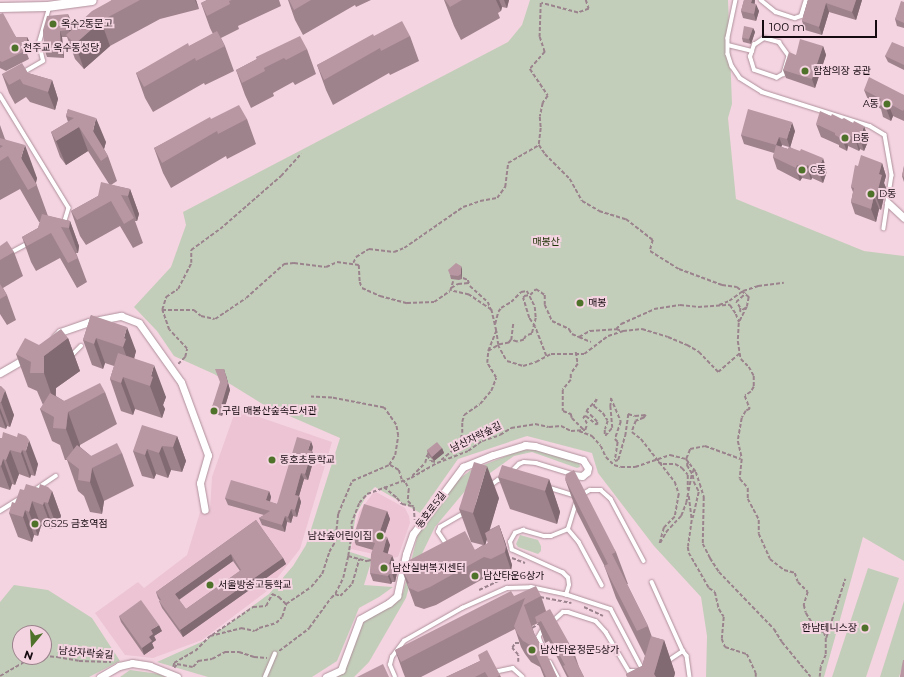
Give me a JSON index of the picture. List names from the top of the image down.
{
  "streets": {
    "street": ["동호로5길"],
    "path": ["남산자락숲길"]
  },
  "parks": ["매봉산"],
  "places": [
    "옥수2동문고",
    "천주교 옥수동성당",
    "합참의장 공관",
    "A동",
    "B동",
    "C동",
    "D동",
    "매봉",
    "구립 매봉산숲속도서관",
    "동호초등학교",
    "GS25 금호역점",
    "남산숲어린이집",
    "남산실버복지센터",
    "남산타운6상가",
    "서울방송고등학교",
    "한남테니스장",
    "남산타운정문5상가"
  ],
  "scale_bar": "100 m",
  "north": "bottom"
}
